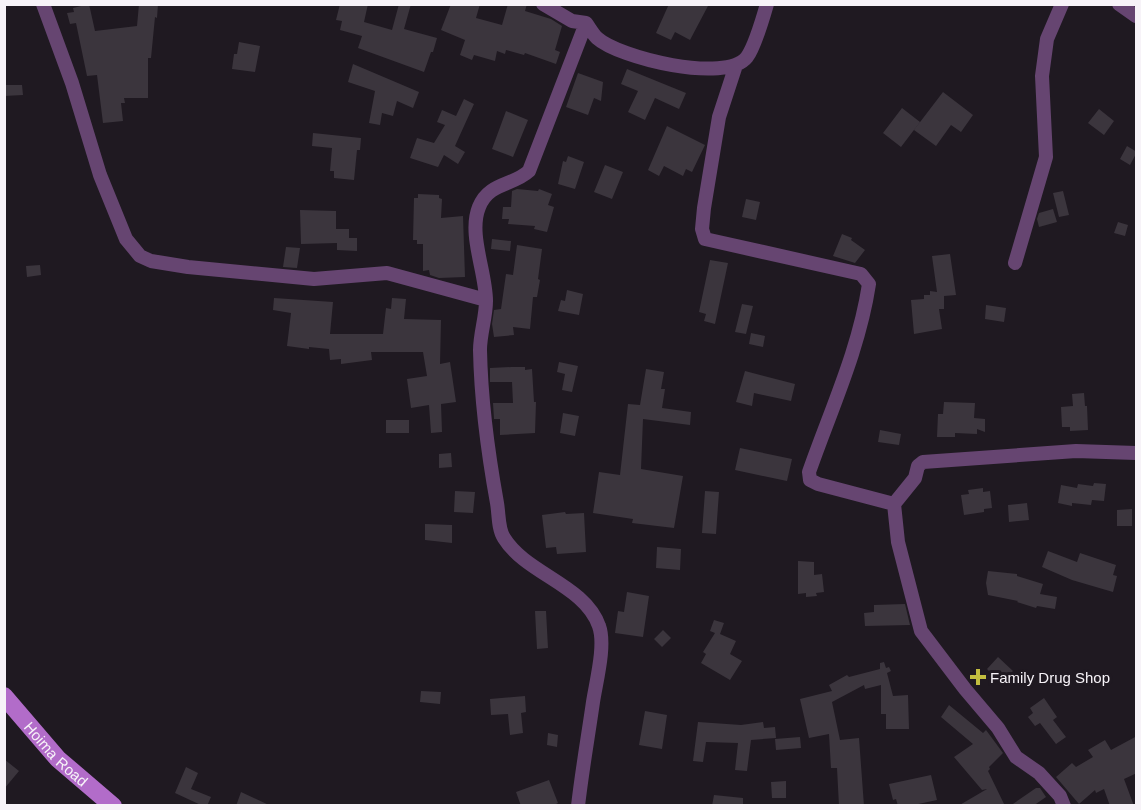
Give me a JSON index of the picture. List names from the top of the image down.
{
  "streets": {
    "main road": ["Hoima Road"]
  },
  "places": {
    "health": ["Family Drug Shop"]
  }
}
